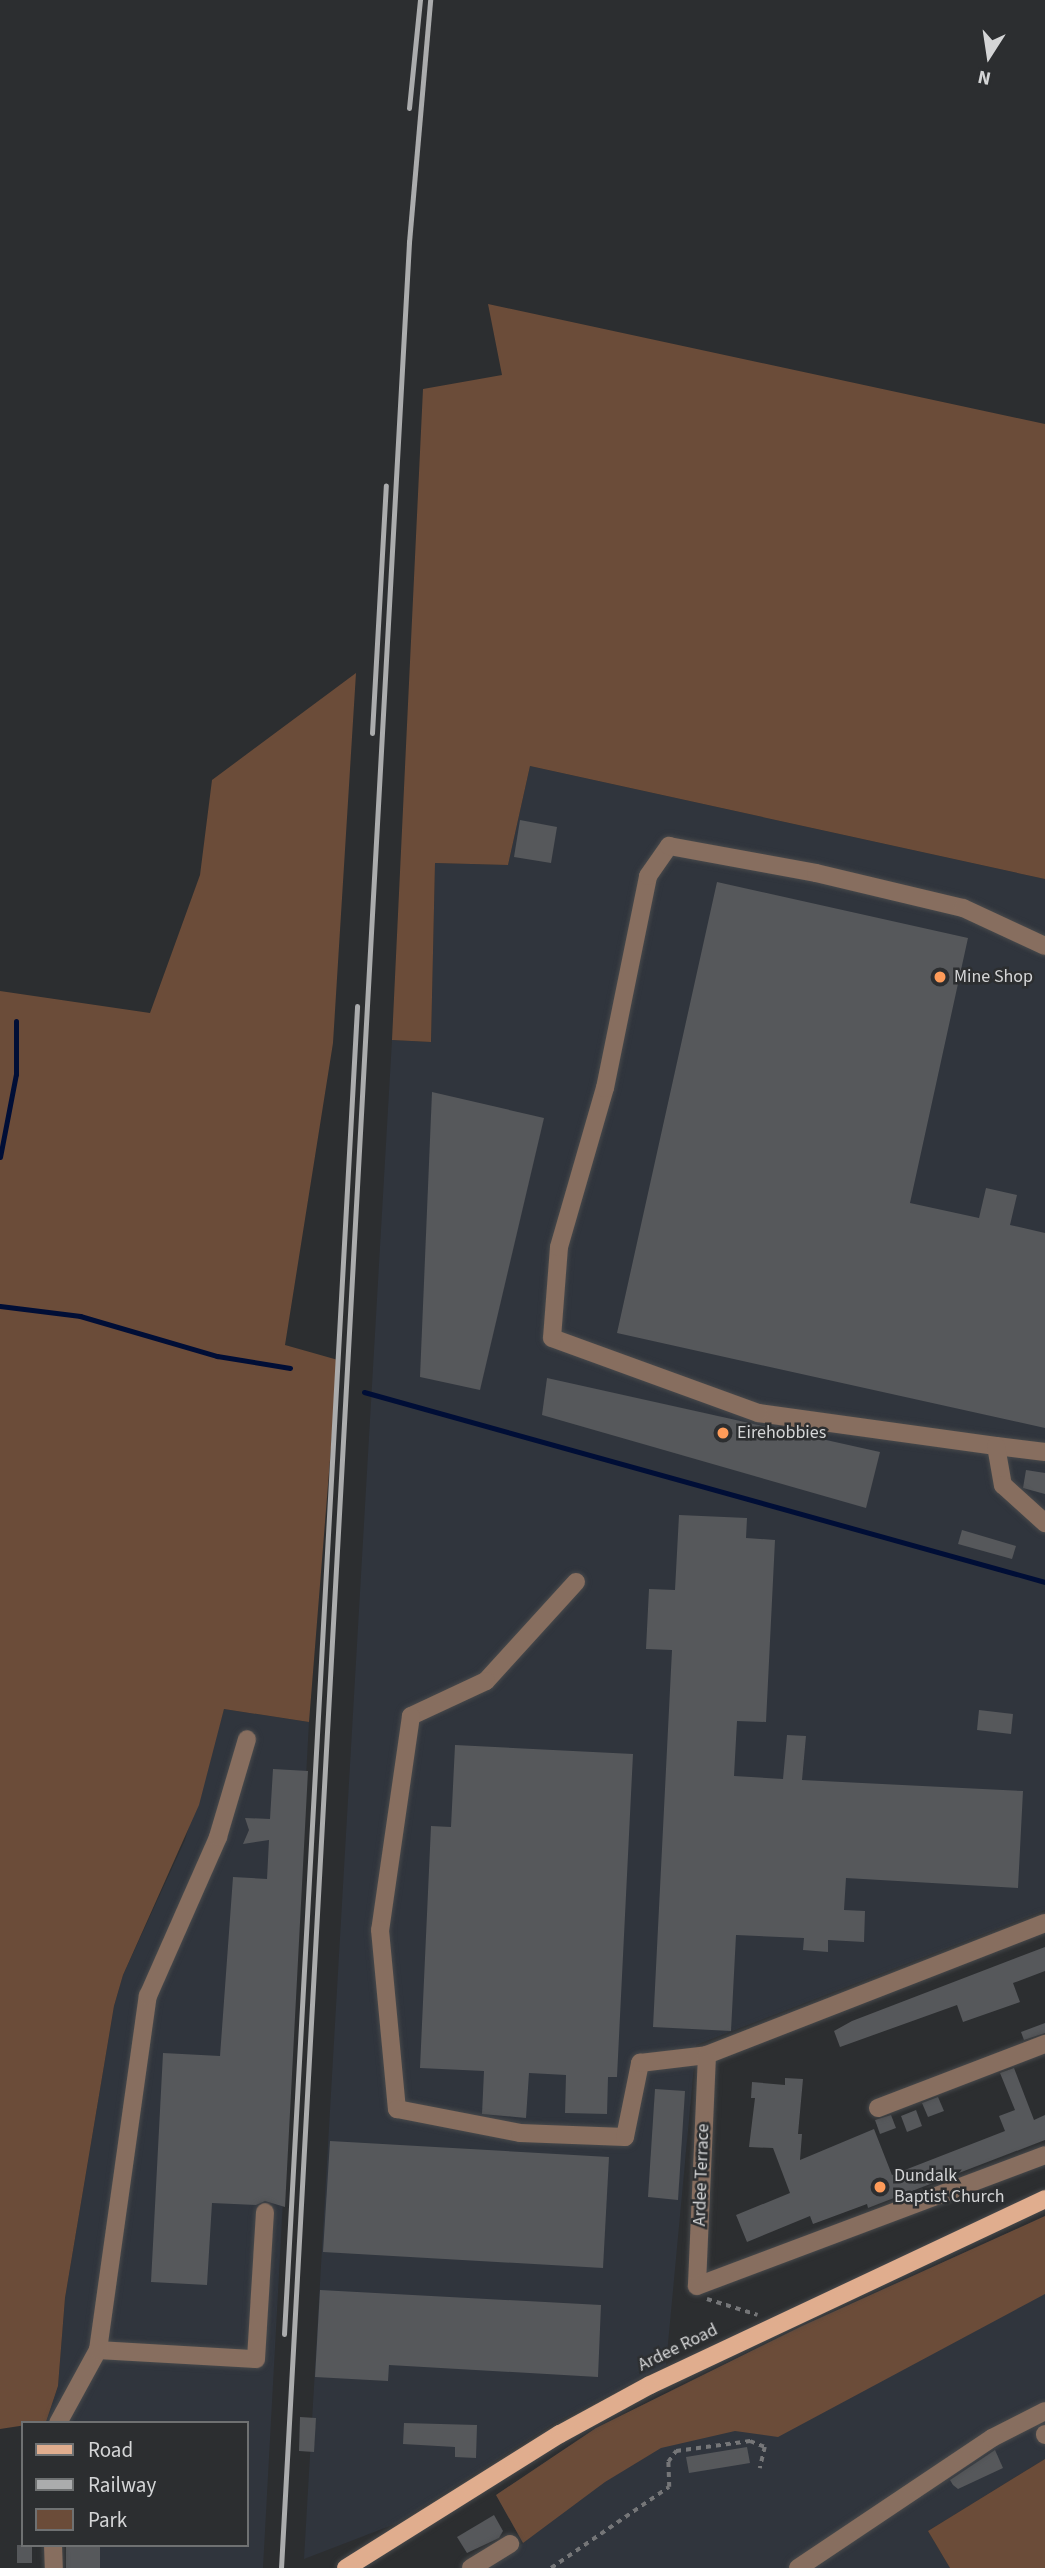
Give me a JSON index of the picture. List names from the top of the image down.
{
  "streets": {
    "main road": ["Ardee Road"],
    "street": ["Ardee Terrace"]
  },
  "places": ["Mine Shop", "Eirehobbies", "Dundalk Baptist Church"],
  "legend": ["Road", "Railway", "Park"],
  "north": "bottom"
}
